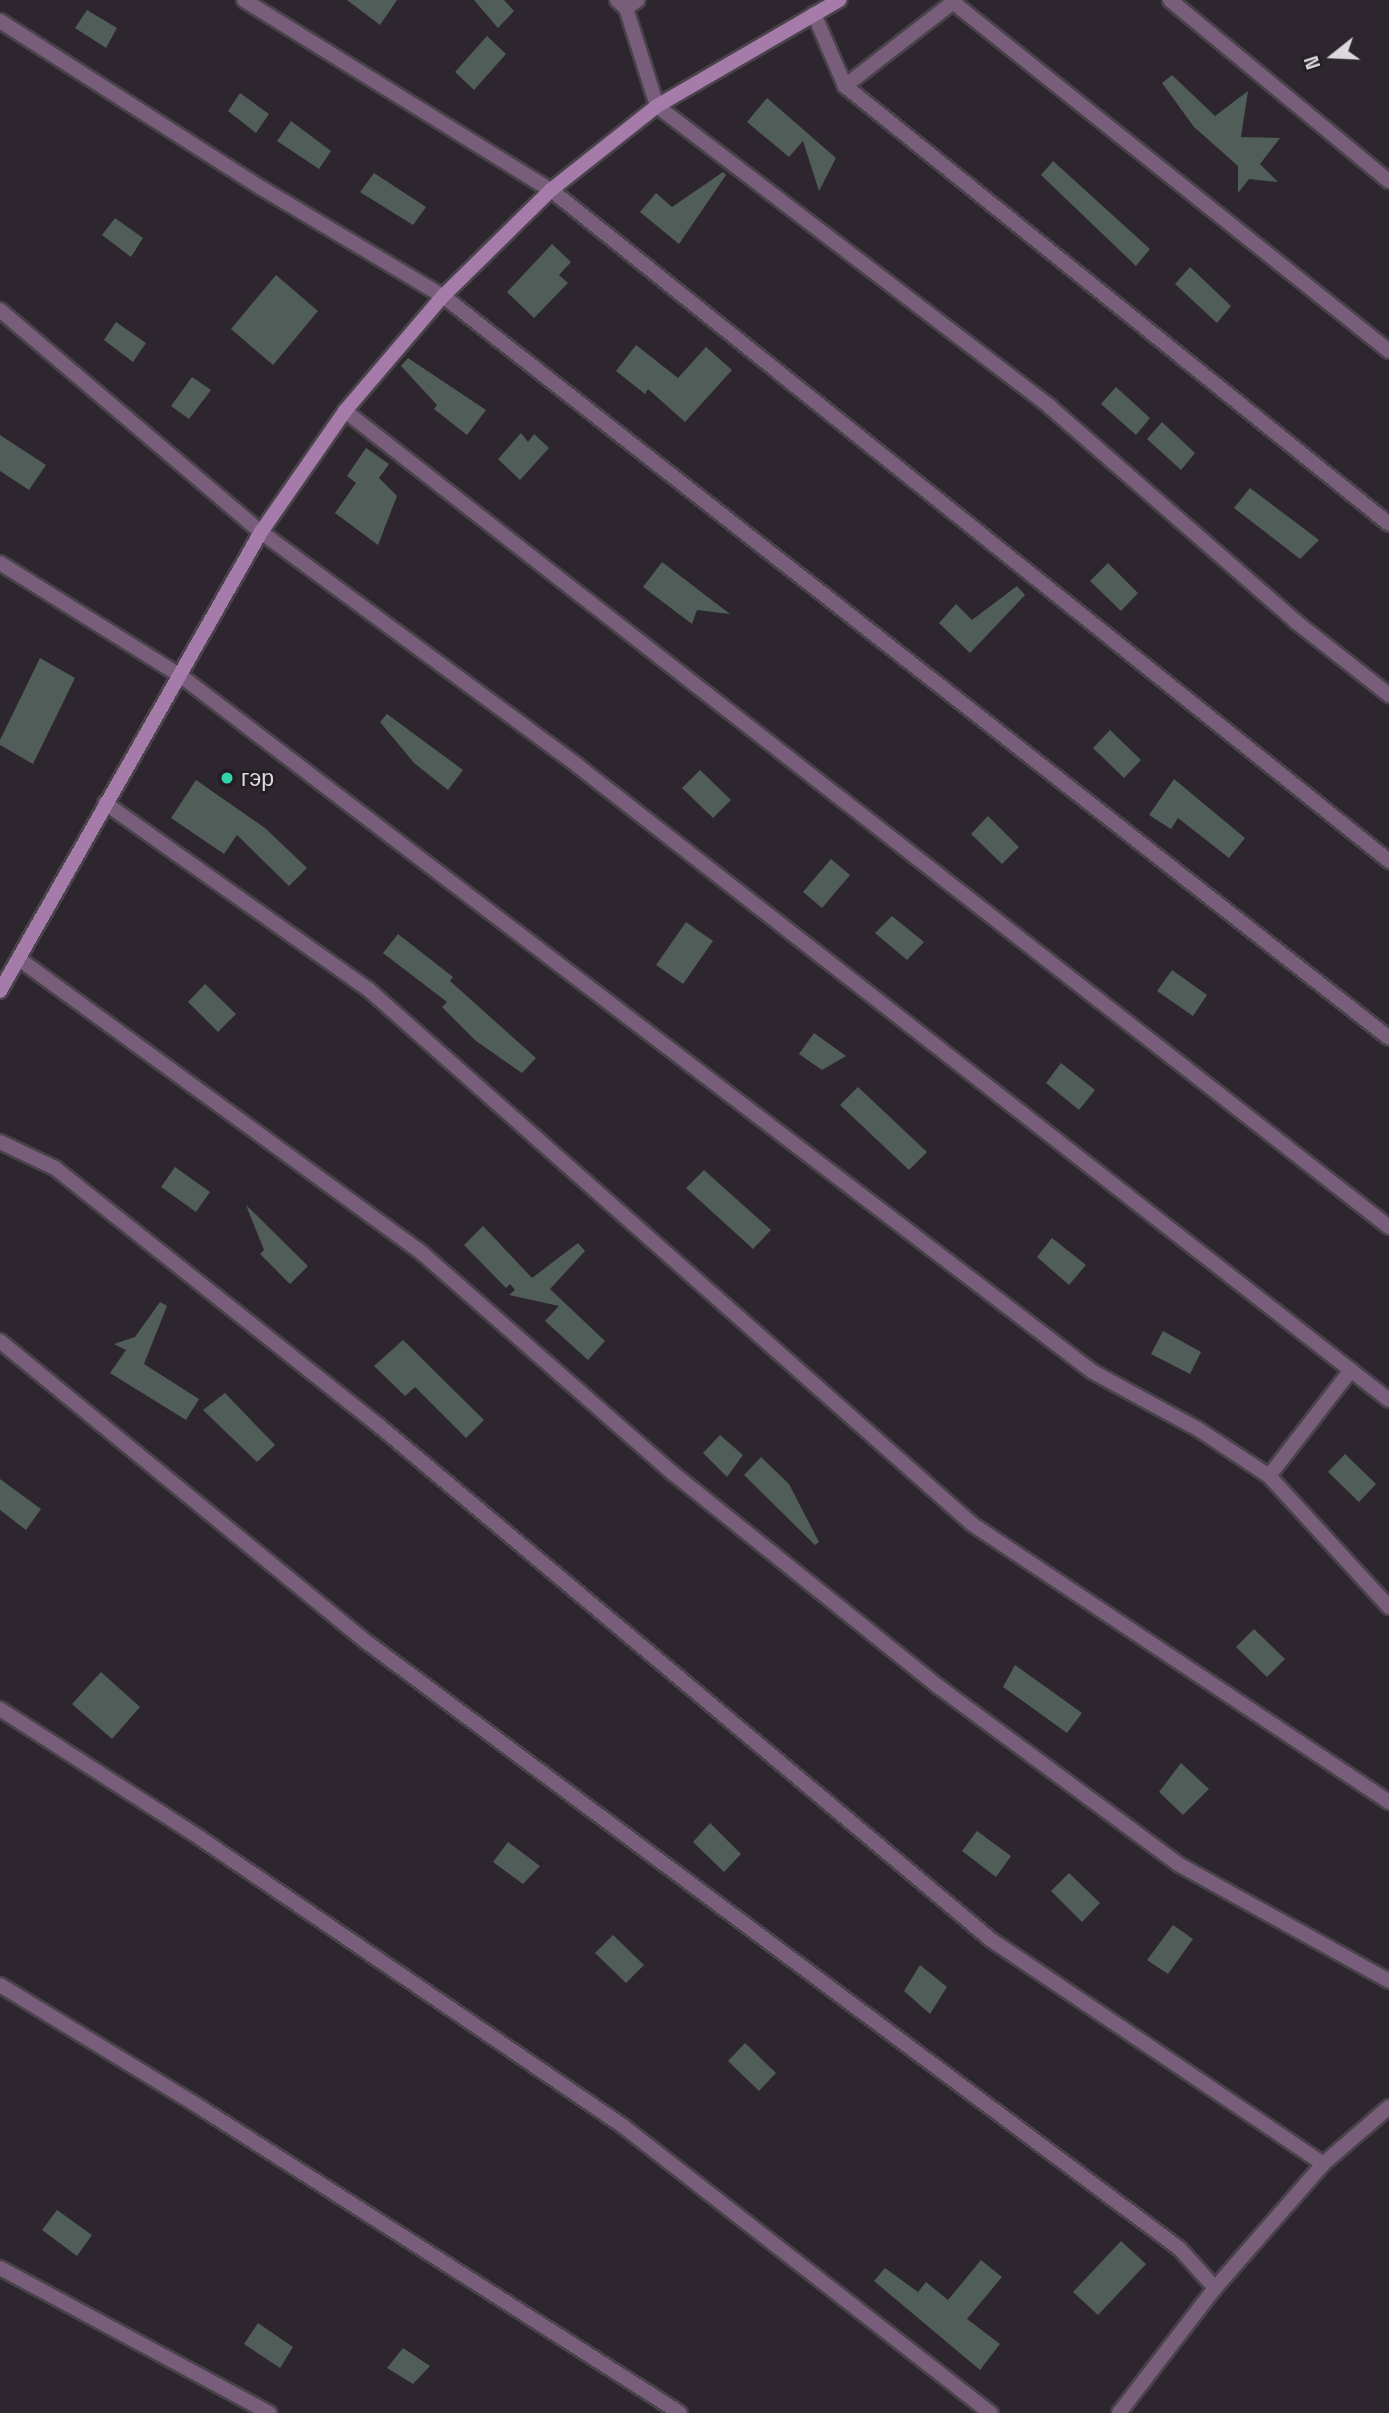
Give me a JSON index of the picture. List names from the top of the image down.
{
  "places": ["гэр"],
  "north": "left"
}
